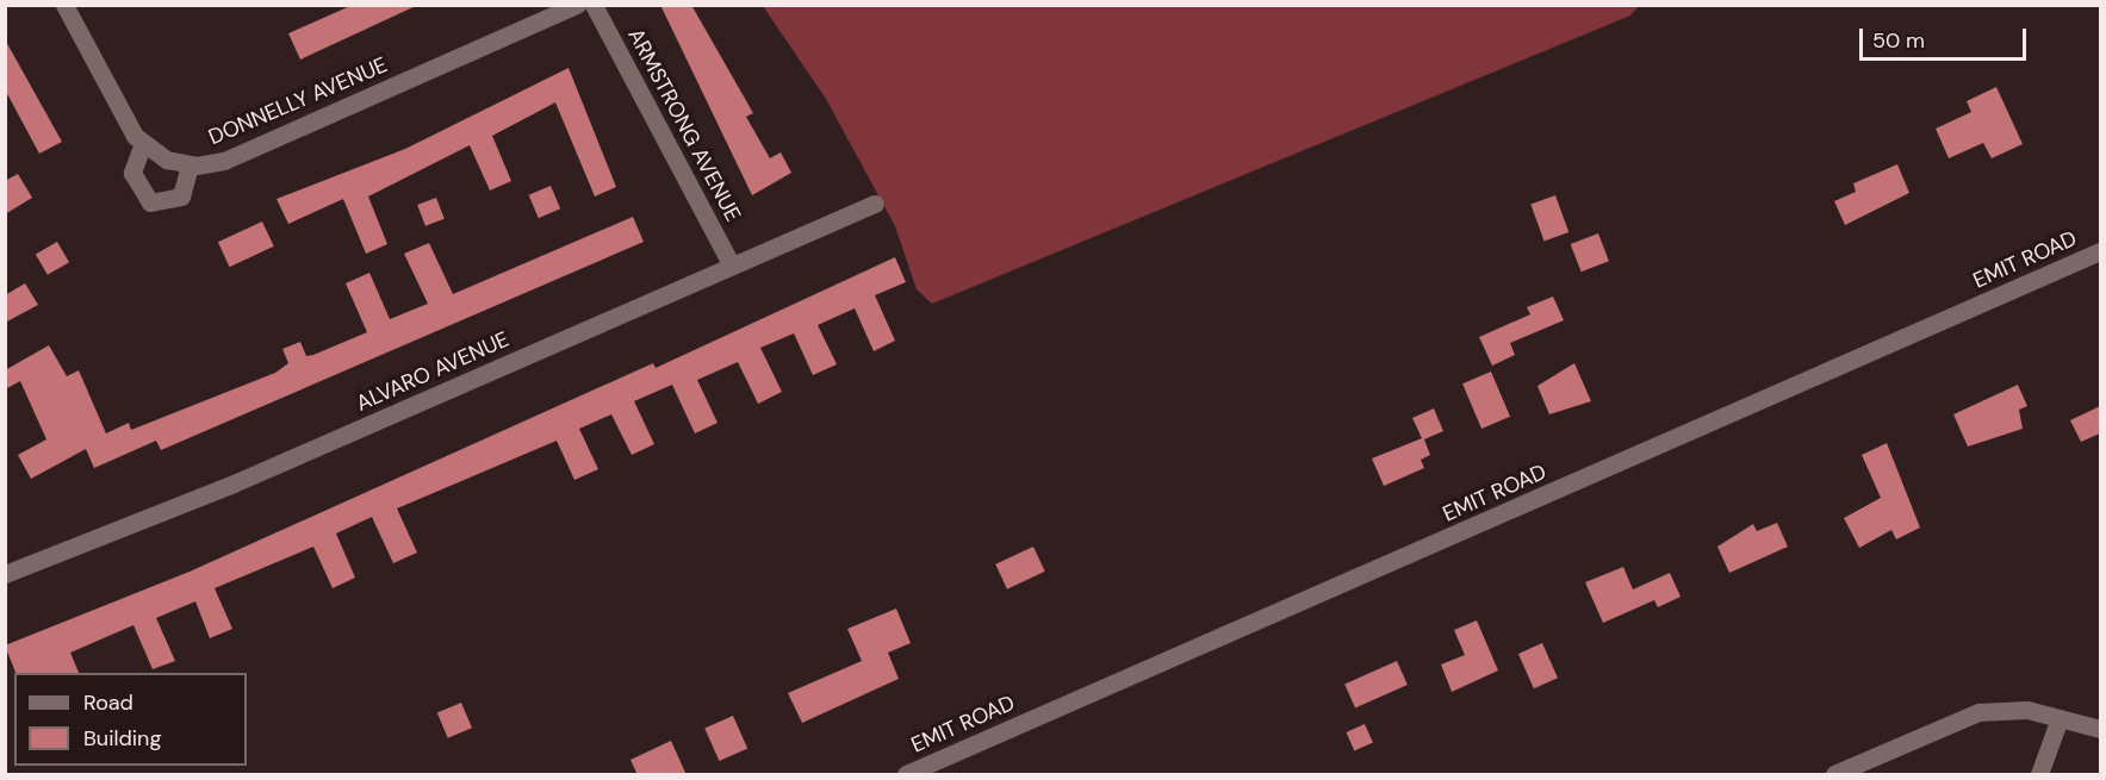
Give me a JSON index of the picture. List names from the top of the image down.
{
  "streets": {
    "street": [
      "DONNELLY AVENUE",
      "ARMSTRONG AVENUE",
      "EMIT ROAD",
      "ALVARO AVENUE"
    ]
  },
  "crossings": [
    ["ARMSTRONG AVENUE", "ALVARO AVENUE"]
  ],
  "legend": ["Road", "Building"],
  "scale_bar": "50 m"
}
